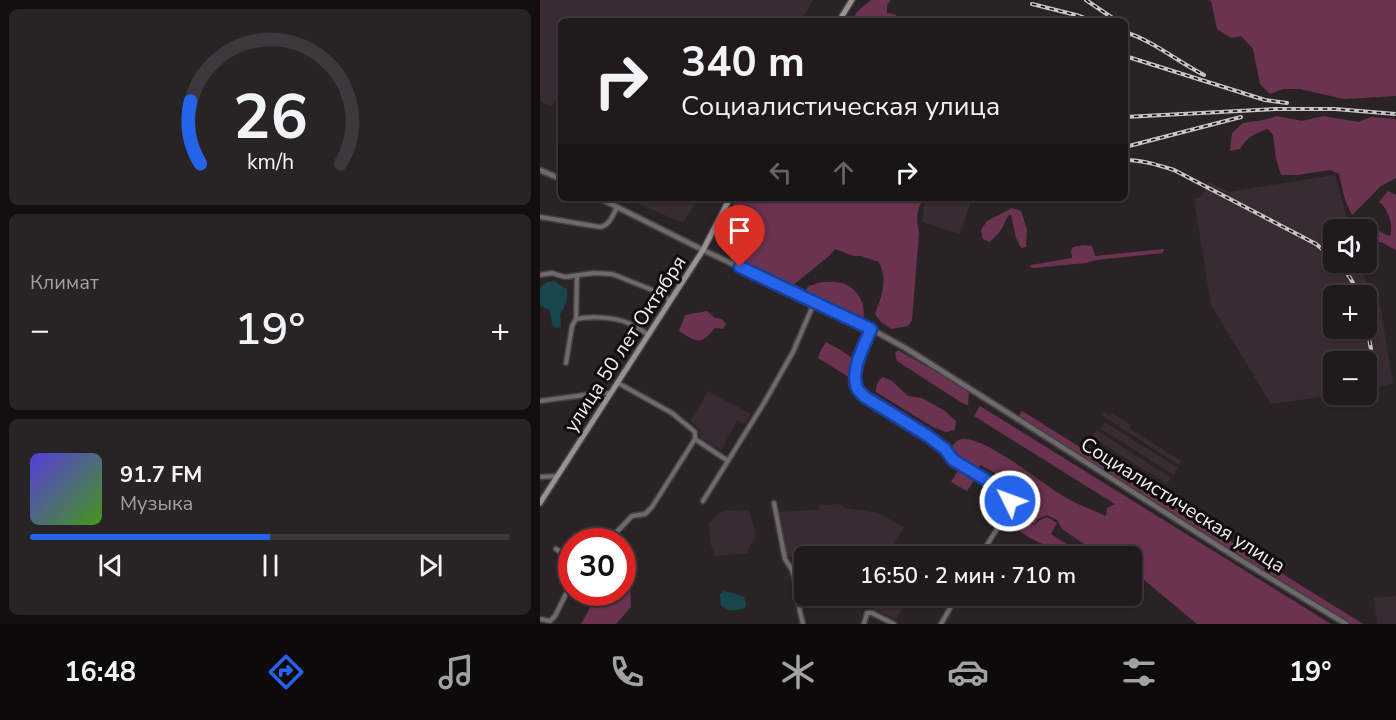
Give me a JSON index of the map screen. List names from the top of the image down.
{
  "streets": {
    "main road": ["улица 50 лет Октября"],
    "street": ["Социалистическая улица"]
  },
  "crossings": [
    ["улица 50 лет Октября", "Социалистическая улица"]
  ],
  "page": {
    "turn": ["340 m", "Социалистическая улица"],
    "tile": "Климат",
    "map_buttons": ["+", "−"],
    "heat": ["−", "19°", "+"],
    "song": ["91.7 FM", "Музыка"],
    "limit": "30",
    "trip": "16:50 · 2 мин · 710 m",
    "tabs": ["16:48", "19°"],
    "gauge": ["26", "km/h"]
  }
}
